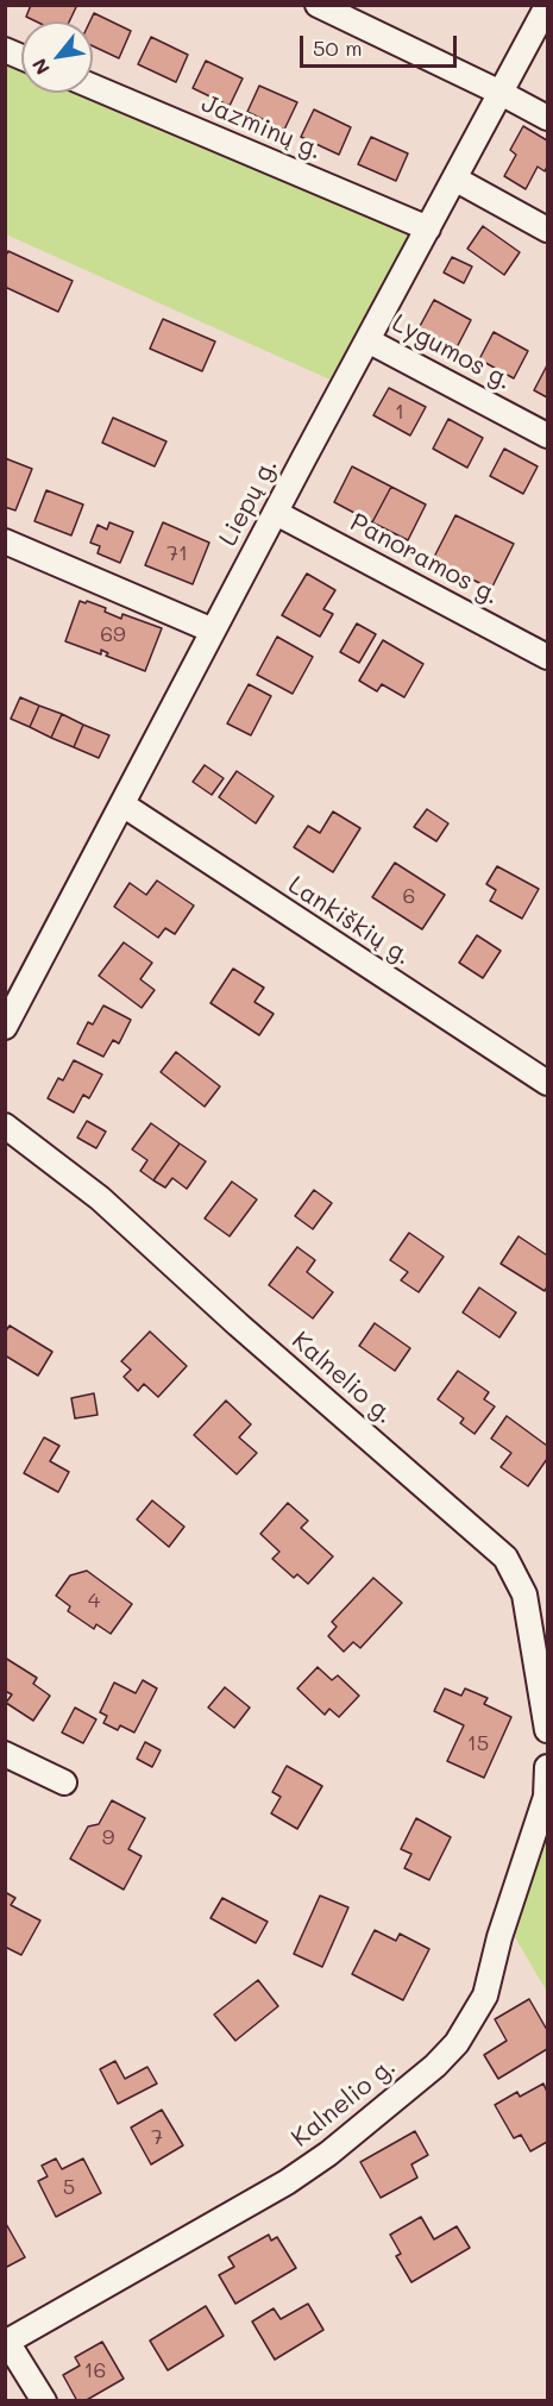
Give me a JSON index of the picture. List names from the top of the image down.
{
  "streets": {
    "street": [
      "Jazminų g.",
      "Lygumos g.",
      "Liepų g.",
      "Panoramos g.",
      "Lankiškių g.",
      "Kalnelio g."
    ]
  },
  "crossings": [
    ["Jazminų g.", "Liepų g."],
    ["Lygumos g.", "Liepų g."],
    ["Liepų g.", "Panoramos g."],
    ["Liepų g.", "Lankiškių g."]
  ],
  "house_numbers": [
    "1",
    "71",
    "69",
    "6",
    "4",
    "15",
    "9",
    "7",
    "5",
    "16"
  ],
  "scale_bar": "50 m",
  "north": "bottom left"
}
